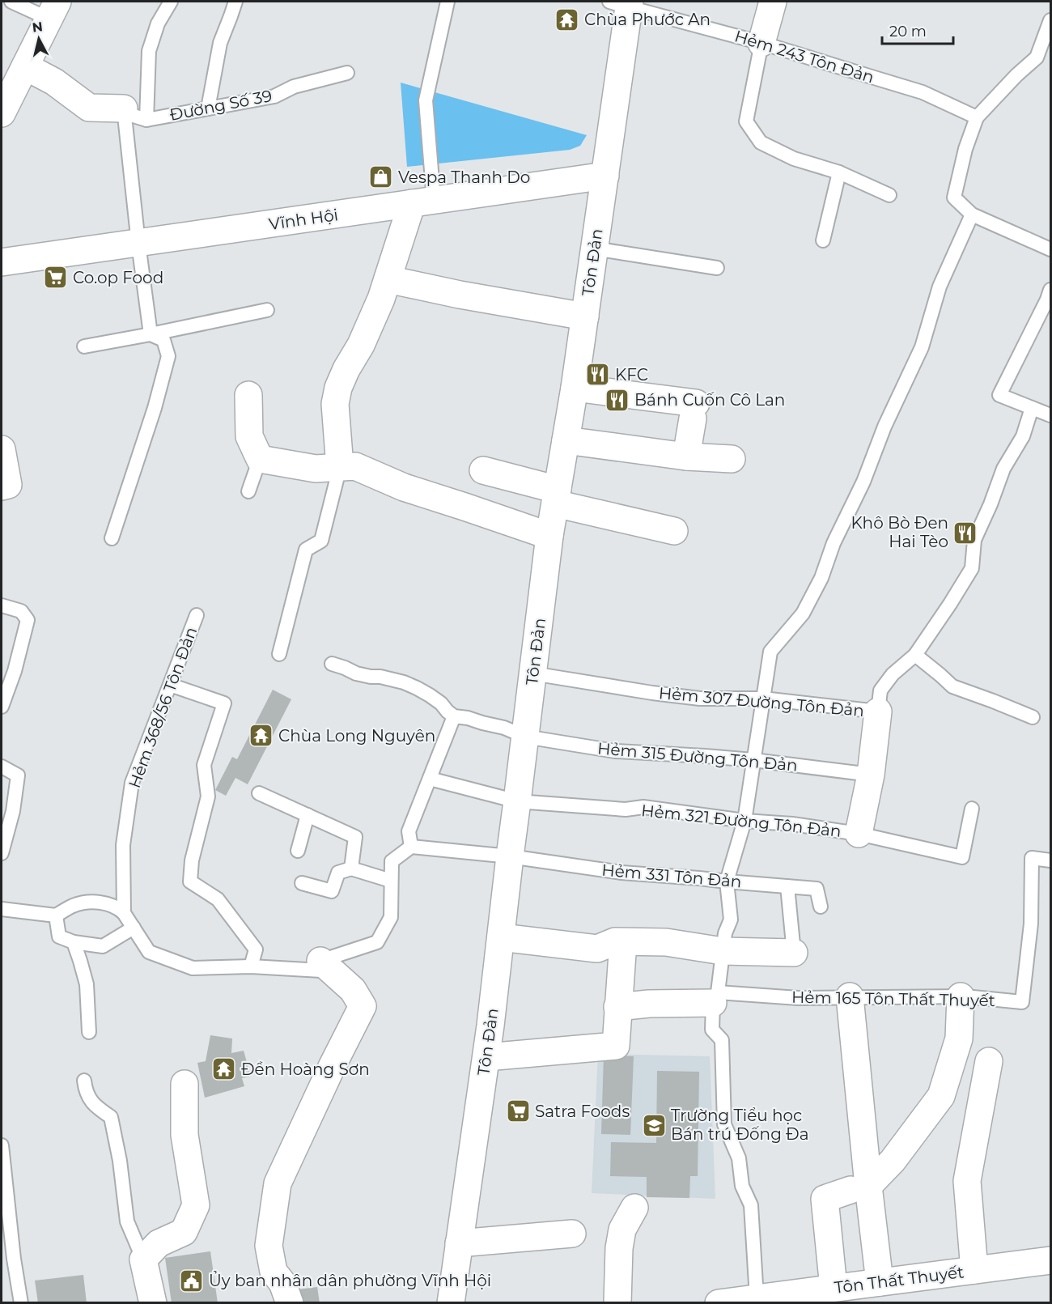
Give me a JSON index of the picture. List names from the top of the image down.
{
  "streets": {
    "street": [
      "Đường Số 39",
      "Vĩnh Hội",
      "Tôn Đản",
      "Tôn Thất Thuyết"
    ],
    "lane": [
      "Hẻm 243 Tôn Đản",
      "Hẻm 307 Đường Tôn Đản",
      "Hẻm 368/56 Tôn Đản",
      "Hẻm 315 Đường Tôn Đản",
      "Hẻm 321 Đường Tôn Đản",
      "Hẻm 331 Tôn Đản",
      "Hẻm 165 Tôn Thất Thuyết"
    ]
  },
  "crossings": [
    ["Hẻm 243 Tôn Đản", "Tôn Đản"],
    ["Vĩnh Hội", "Tôn Đản"],
    ["Tôn Đản", "Hẻm 307 Đường Tôn Đản"],
    ["Tôn Đản", "Hẻm 315 Đường Tôn Đản"],
    ["Tôn Đản", "Hẻm 321 Đường Tôn Đản"],
    ["Tôn Đản", "Hẻm 331 Tôn Đản"]
  ],
  "places": {
    "temple": ["Chùa Phước An", "Chùa Long Nguyên", "Đền Hoàng Sơn"],
    "shop": ["Vespa Thanh Do"],
    "supermarket": ["Co.op Food", "Satra Foods"],
    "restaurant": ["KFC", "Bánh Cuốn Cô Lan", "Khô Bò Đen Hai Tèo"],
    "school or university": ["Trường Tiểu học Bán trú Đống Đa"],
    "public building": ["Ủy ban nhân dân phường Vĩnh Hội"]
  },
  "scale_bar": "20 m",
  "north": "top"
}
